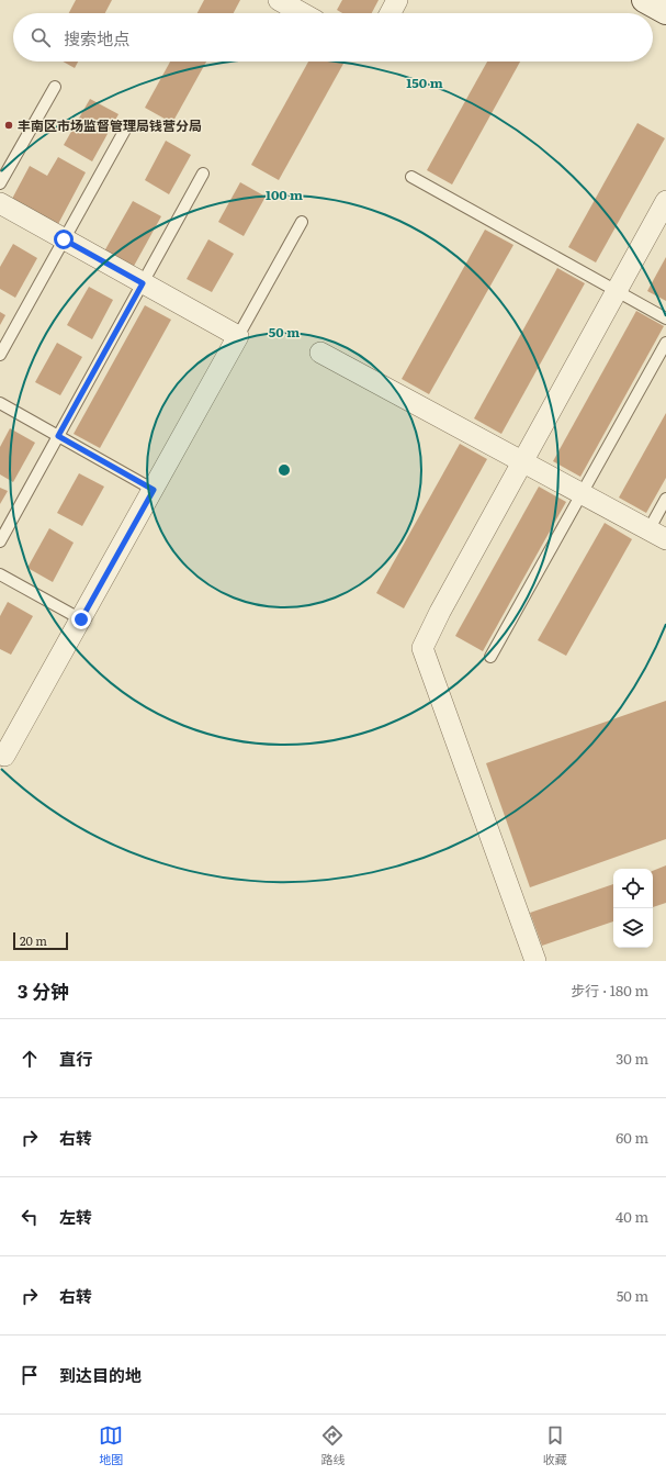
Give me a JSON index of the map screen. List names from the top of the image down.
{
  "places": ["丰南区市场监督管理局钱营分局"],
  "scale_bar": "20 m",
  "page": {
    "search": "搜索地点",
    "scale": "20 m",
    "heading": ["3 分钟", "步行 · 180 m"],
    "list": [
      ["直行", "30 m"],
      ["右转", "60 m"],
      ["左转", "40 m"],
      ["右转", "50 m"],
      "到达目的地"
    ],
    "nav": ["地图", "路线", "收藏"]
  },
  "rings": ["150 m", "100 m", "50 m"]
}
